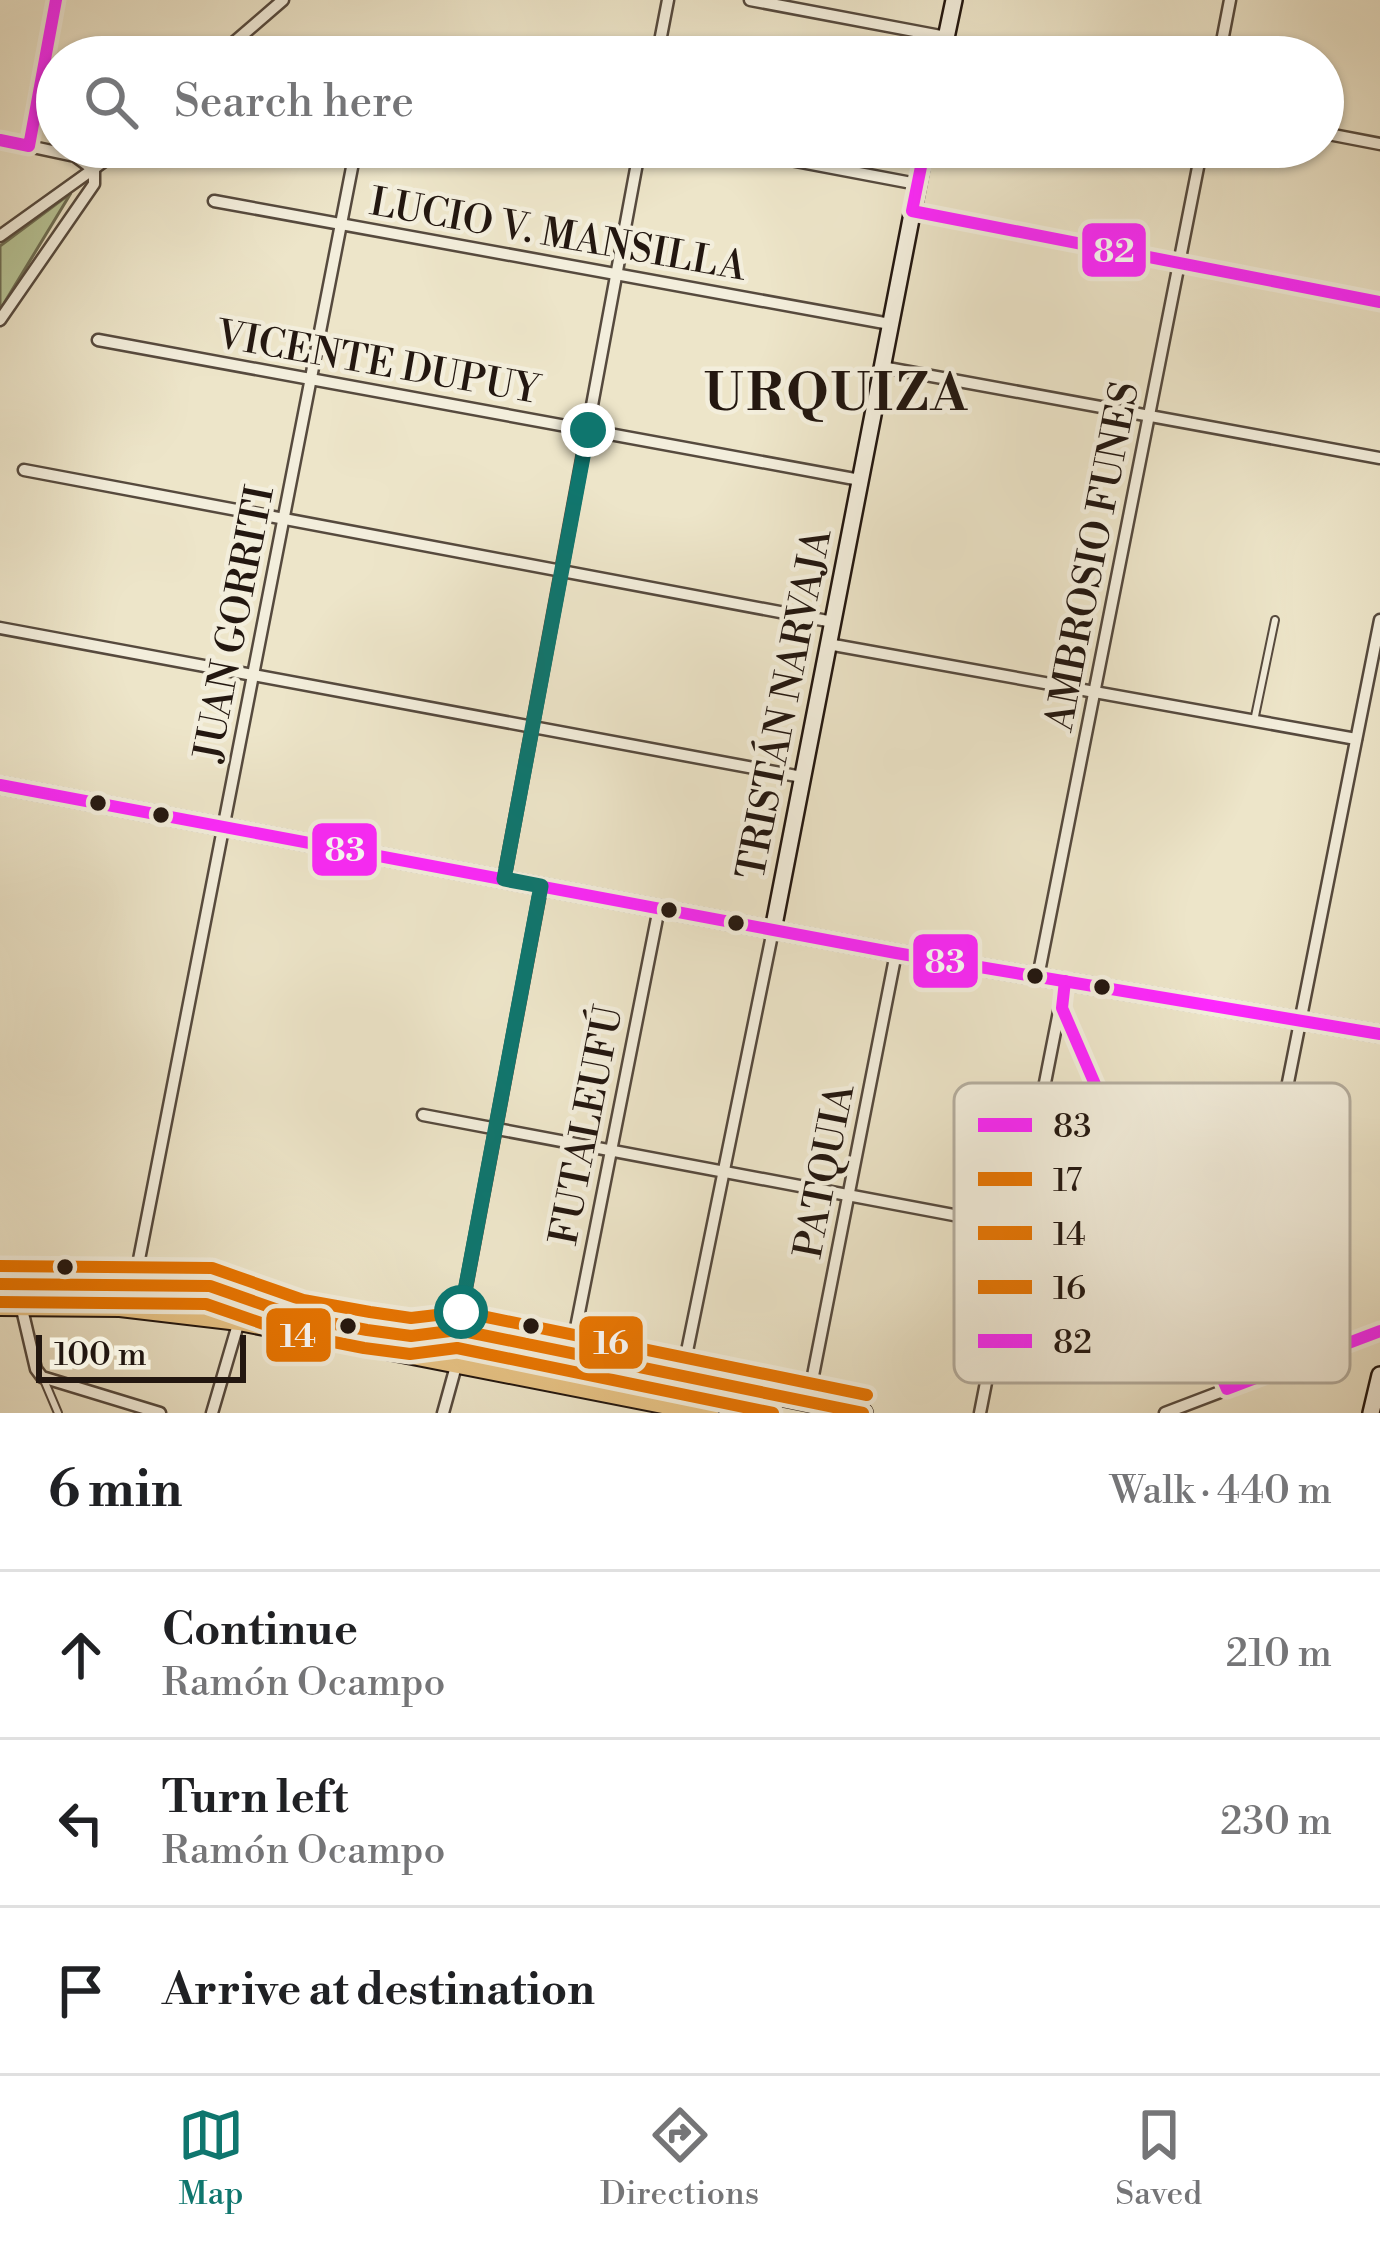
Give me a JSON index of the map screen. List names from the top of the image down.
{
  "streets": {
    "street": [
      "LUCIO V. MANSILLA",
      "VICENTE DUPUY",
      "AMBROSIO FUNES",
      "JUAN GORRITI",
      "TRISTÁN NARVAJA",
      "FUTALEUFÚ",
      "PATQUIA"
    ]
  },
  "crossings": [
    ["LUCIO V. MANSILLA", "JUAN GORRITI"],
    ["LUCIO V. MANSILLA", "TRISTÁN NARVAJA"],
    ["VICENTE DUPUY", "JUAN GORRITI"],
    ["VICENTE DUPUY", "TRISTÁN NARVAJA"]
  ],
  "districts": ["URQUIZA"],
  "lines": [
    "transit line 83",
    "transit line 82",
    "transit line 16",
    "transit line 17",
    "transit line 14"
  ],
  "legend": [
    "83",
    "17",
    "14",
    "16",
    "82"
  ],
  "scale_bar": "100 m",
  "page": {
    "search": "Search here",
    "scale": "100 m",
    "heading": ["6 min", "Walk · 440 m"],
    "list": [
      ["Continue", "Ramón Ocampo", "210 m"],
      ["Turn left", "Ramón Ocampo", "230 m"],
      "Arrive at destination"
    ],
    "nav": ["Map", "Directions", "Saved"]
  }
}
